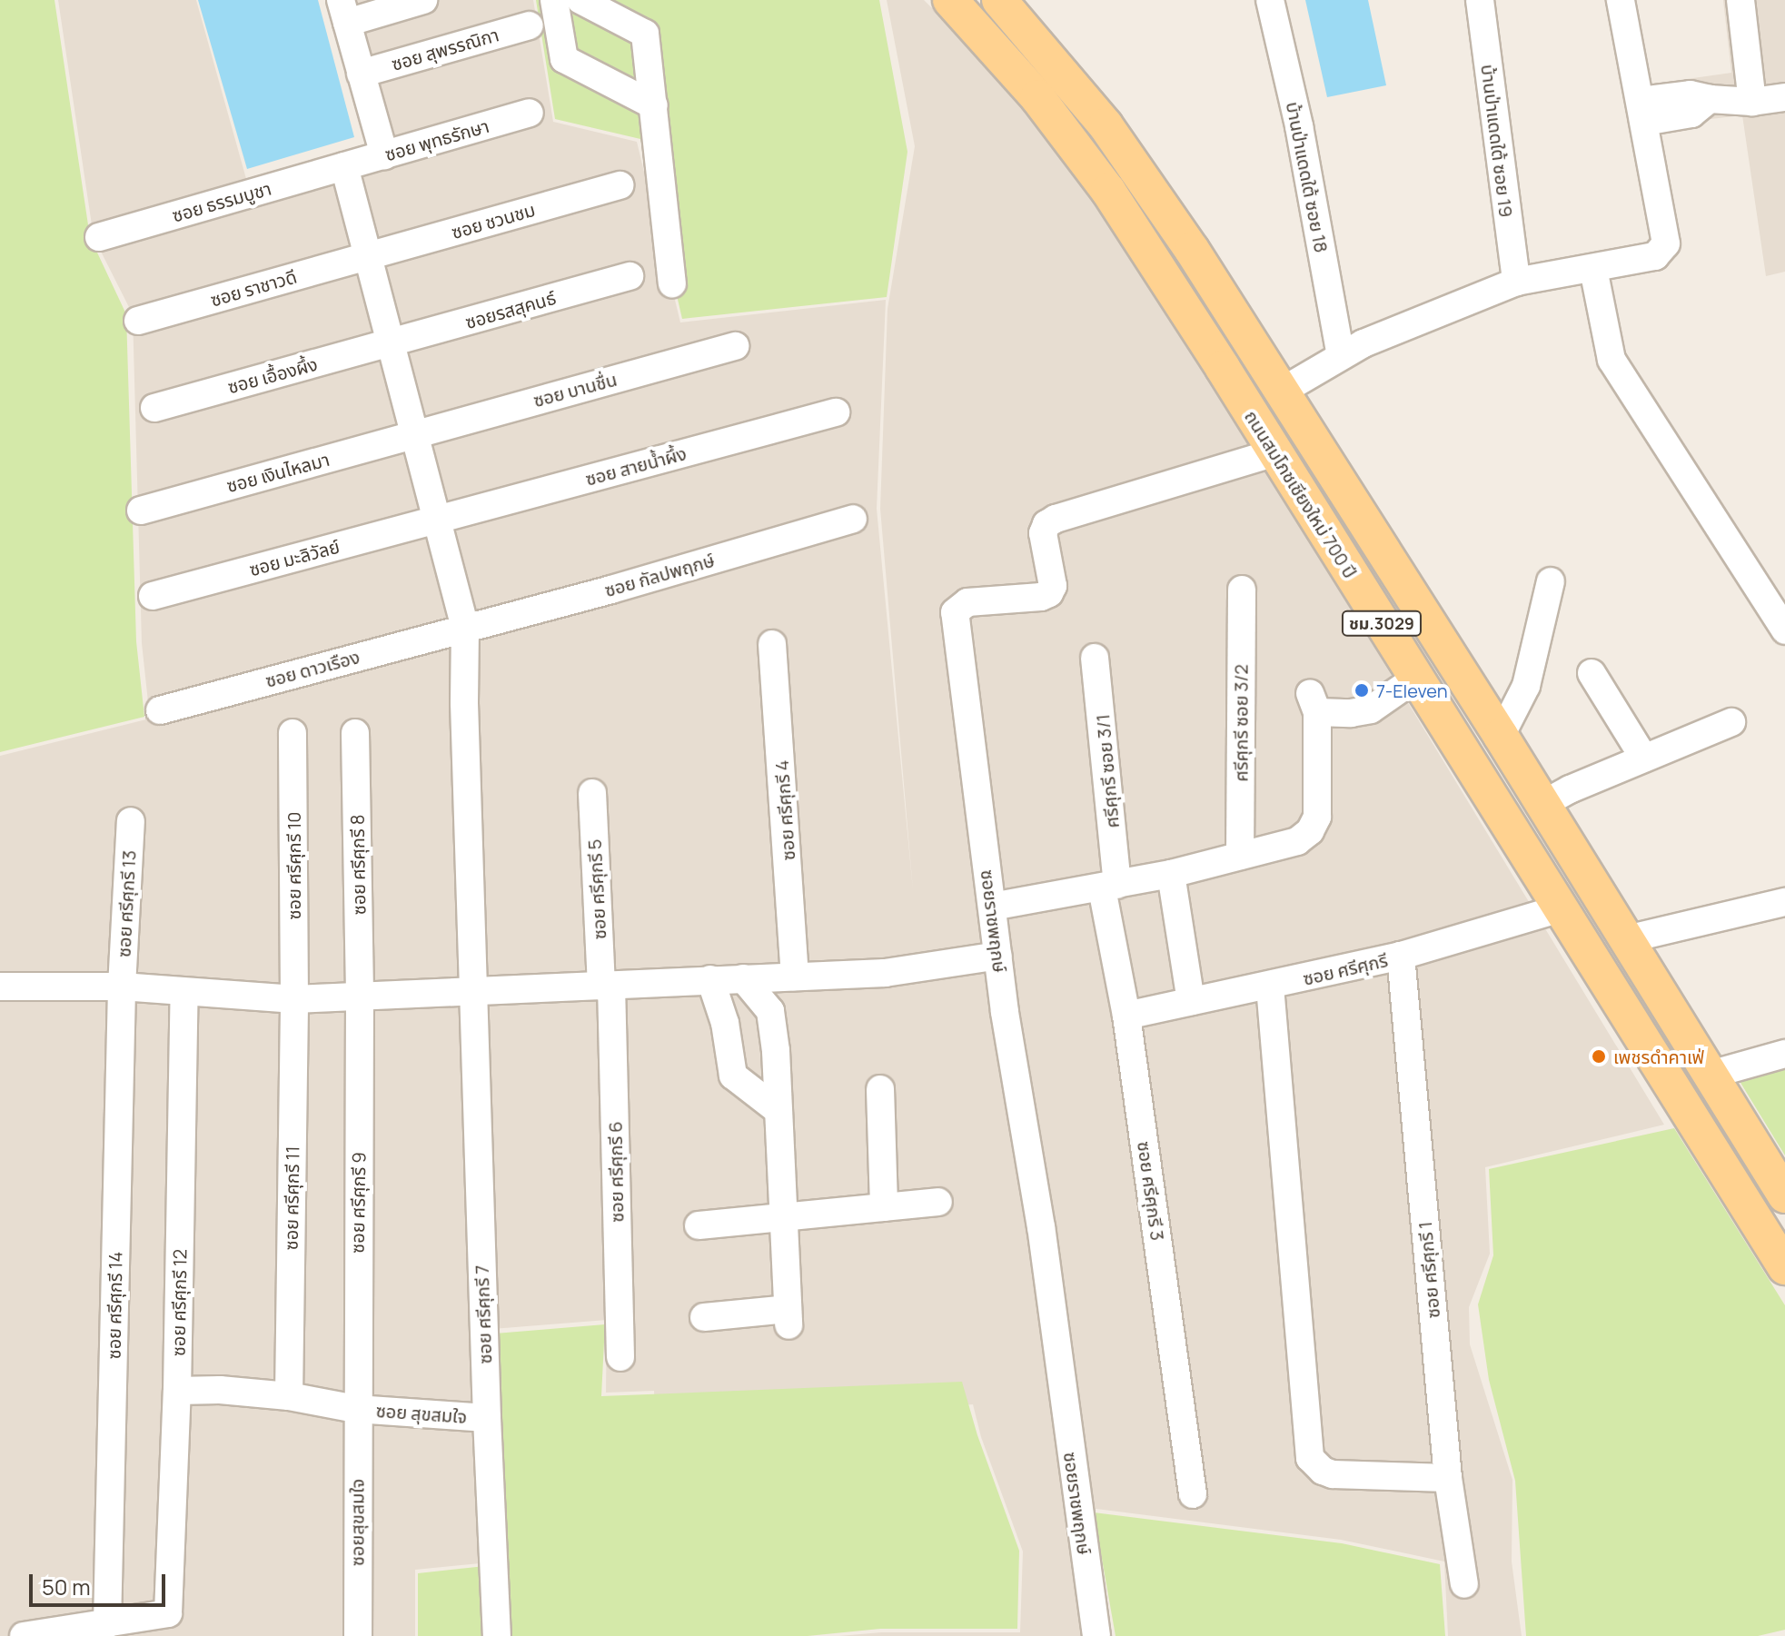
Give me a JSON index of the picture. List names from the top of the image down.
{
  "streets": {
    "main road": ["ถนนสมโภชเชียงใหม่ 700 ปี", "ชม.3029"],
    "street": [
      "ซอย สุพรรณิกา",
      "ซอย พุทธรักษา",
      "บ้านป่าแดดใต้ ซอย 19",
      "บ้านป่าแดดใต้ ซอย 18",
      "ซอย ธรรมบูชา",
      "ซอย ชวนชม",
      "ซอย ราชาวดี",
      "ซอยรสสุคนธ์",
      "ซอย เอื้องผึ้ง",
      "ซอย บานชื่น",
      "ซอย สายน้ำผึ้ง",
      "ซอย เงินไหลมา",
      "ซอย มะลิวัลย์",
      "ซอย กัลปพฤกษ์",
      "ซอย ดาวเรือง",
      "ศรีศุกรี ซอย 3/2",
      "ศรีศุกรี ซอย 3/1",
      "ซอย ศรีศุกรี 4",
      "ซอย ศรีศุกรี 8",
      "ซอย ศรีศุกรี 10",
      "ซอย ศรีศุกรี 5",
      "ซอย ศรีศุกรี 13",
      "ซอยราชพฤกษ์",
      "ซอย ศรีศุกรี",
      "ซอย ศรีศุกรี 6",
      "ซอย ศรีศุกรี 3",
      "ซอย ศรีศุกรี 11",
      "ซอย ศรีศุกรี 9",
      "ซอย ศรีศุกรี 1",
      "ซอย ศรีศุกรี 12",
      "ซอย ศรีศุกรี 14",
      "ซอย ศรีศุกรี 7",
      "ซอย สุขสมใจ",
      "ซอยสุขสมใจ"
    ]
  },
  "crossings": [
    ["ซอย พุทธรักษา", "ซอย ธรรมบูชา"],
    ["ซอย พุทธรักษา", "ซอย ศรีศุกรี 7"],
    ["ซอย ธรรมบูชา", "ซอย ศรีศุกรี 7"],
    ["ซอย ชวนชม", "ซอย ราชาวดี"],
    ["ซอย ชวนชม", "ซอย ศรีศุกรี 7"],
    ["ซอย ราชาวดี", "ซอย ศรีศุกรี 7"],
    ["ซอยรสสุคนธ์", "ซอย เอื้องผึ้ง"],
    ["ซอยรสสุคนธ์", "ซอย ศรีศุกรี 7"],
    ["ซอย เอื้องผึ้ง", "ซอย ศรีศุกรี 7"],
    ["ซอย บานชื่น", "ซอย เงินไหลมา"],
    ["ซอย บานชื่น", "ซอย ศรีศุกรี 7"],
    ["ซอย สายน้ำผึ้ง", "ซอย มะลิวัลย์"],
    ["ซอย สายน้ำผึ้ง", "ซอย ศรีศุกรี 7"],
    ["ซอย เงินไหลมา", "ซอย ศรีศุกรี 7"],
    ["ถนนสมโภชเชียงใหม่ 700 ปี", "ซอยราชพฤกษ์"],
    ["ถนนสมโภชเชียงใหม่ 700 ปี", "ซอย ศรีศุกรี"],
    ["ซอย มะลิวัลย์", "ซอย ศรีศุกรี 7"],
    ["ซอย กัลปพฤกษ์", "ซอย ดาวเรือง"],
    ["ซอย กัลปพฤกษ์", "ซอย ศรีศุกรี 7"],
    ["ซอย ดาวเรือง", "ซอย ศรีศุกรี 7"],
    ["ศรีศุกรี ซอย 3/1", "ซอย ศรีศุกรี 3"],
    ["ซอย ศรีศุกรี 8", "ซอย ศรีศุกรี 9"],
    ["ซอย ศรีศุกรี 10", "ซอย ศรีศุกรี 11"],
    ["ซอย ศรีศุกรี 5", "ซอย ศรีศุกรี 6"],
    ["ซอย ศรีศุกรี 13", "ซอย ศรีศุกรี 14"],
    ["ซอย ศรีศุกรี", "ซอย ศรีศุกรี 3"],
    ["ซอย ศรีศุกรี", "ซอย ศรีศุกรี 1"],
    ["ซอย ศรีศุกรี 11", "ซอย สุขสมใจ"],
    ["ซอย ศรีศุกรี 9", "ซอย สุขสมใจ"],
    ["ซอย ศรีศุกรี 9", "ซอยสุขสมใจ"],
    ["ซอย ศรีศุกรี 12", "ซอย ศรีศุกรี 14"],
    ["ซอย ศรีศุกรี 12", "ซอย สุขสมใจ"],
    ["ซอย ศรีศุกรี 7", "ซอย สุขสมใจ"],
    ["ซอย สุขสมใจ", "ซอยสุขสมใจ"]
  ],
  "places": ["7-Eleven", "เพชรดำคาเฟ่"],
  "scale_bar": "50 m"
}
